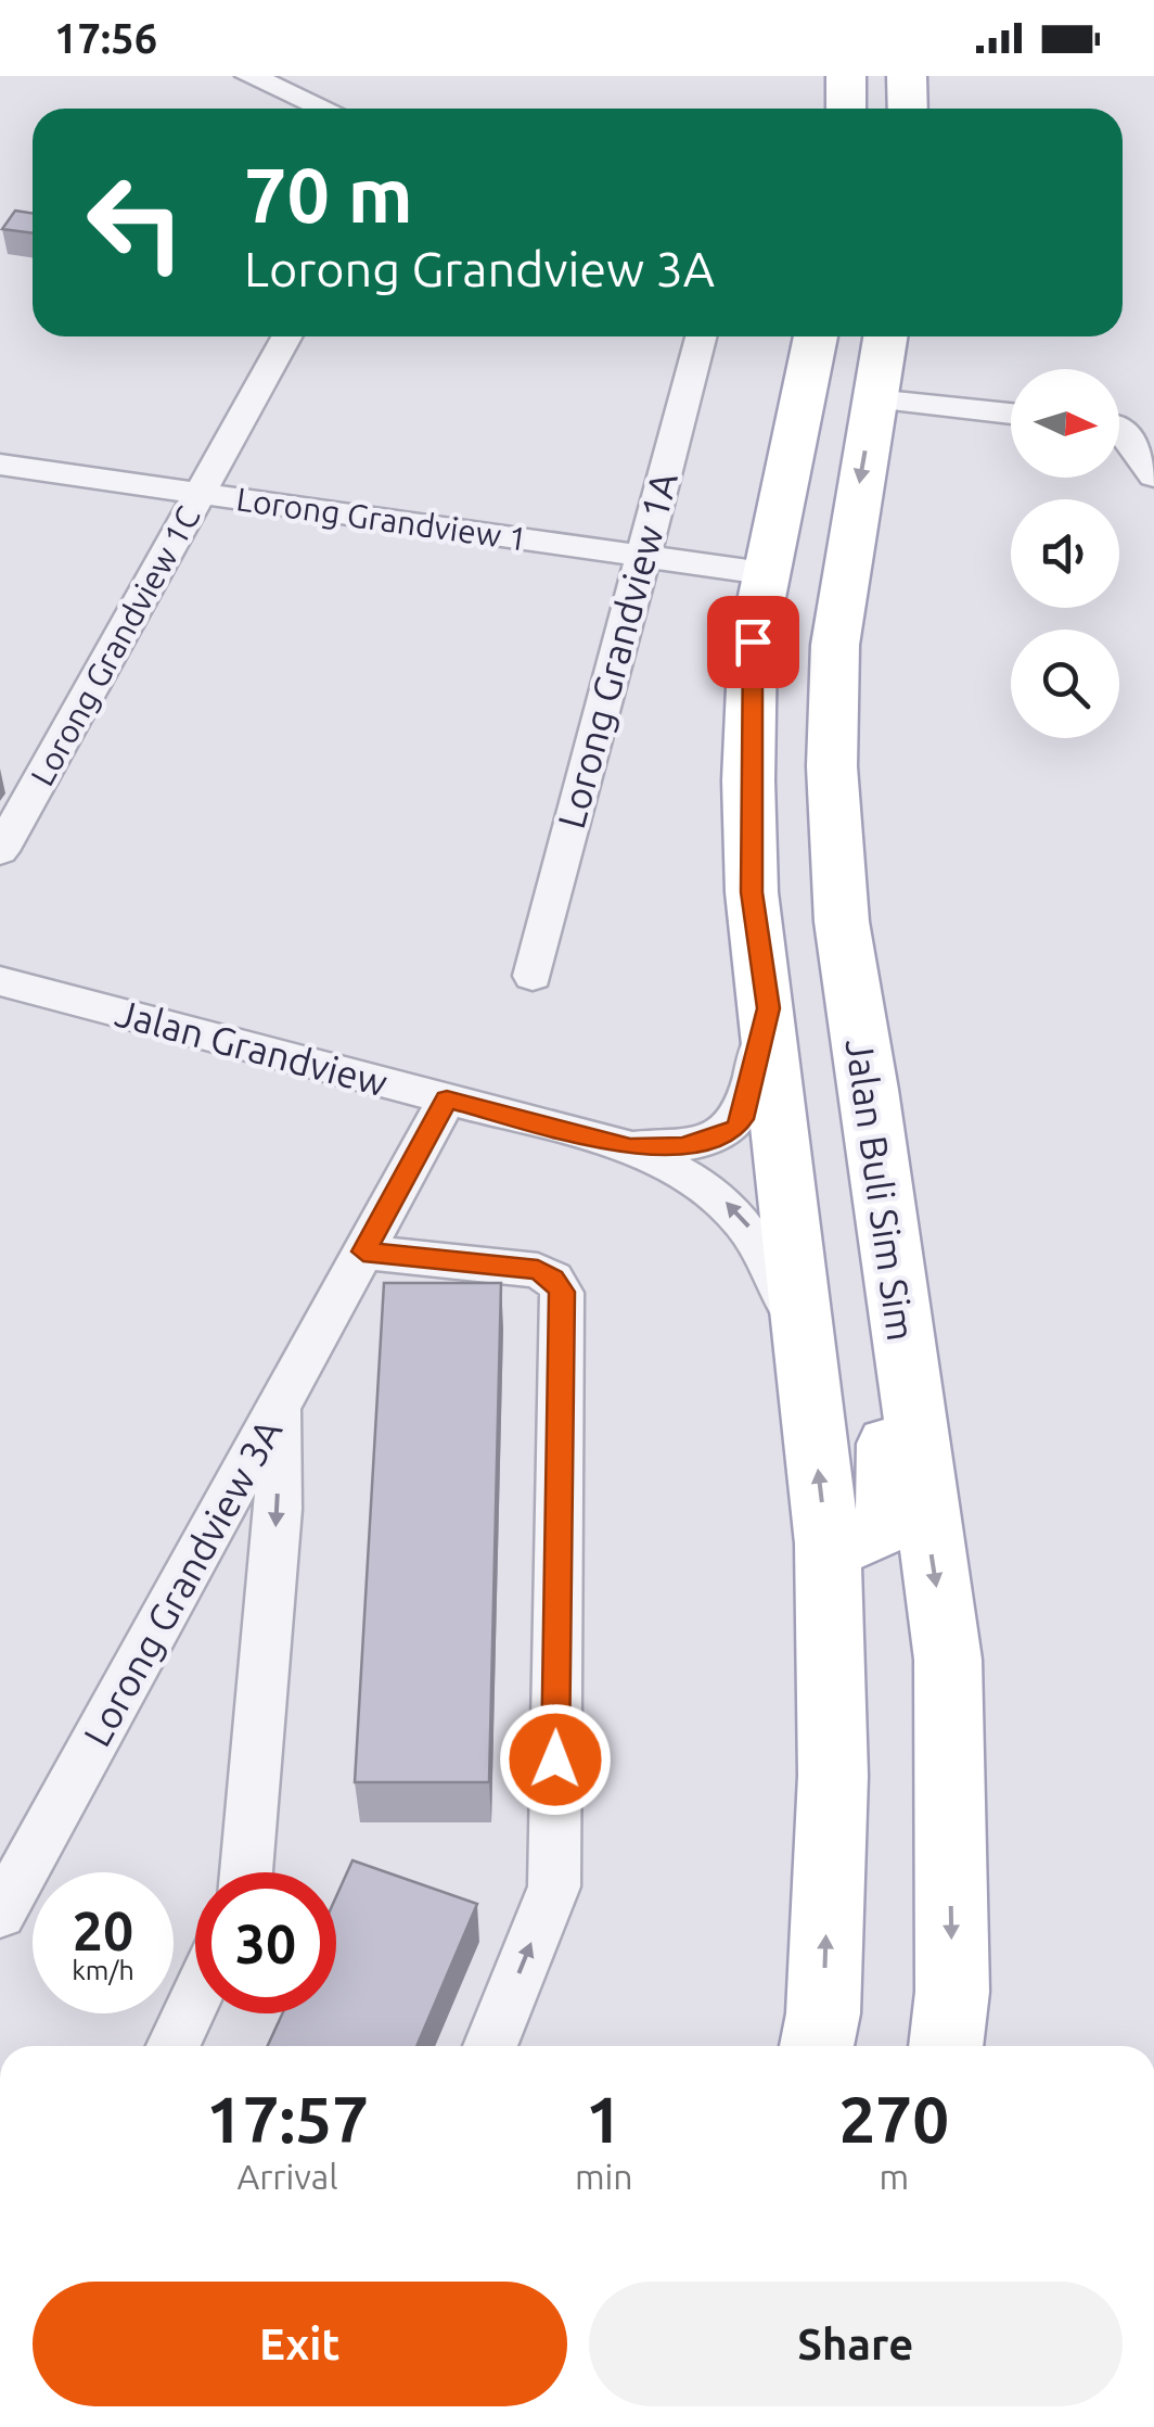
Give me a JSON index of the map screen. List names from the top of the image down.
{
  "streets": {
    "main road": ["Jalan Buli Sim Sim"],
    "street": [
      "Lorong Grandview 1",
      "Lorong Grandview 1C",
      "Lorong Grandview 1A",
      "Jalan Grandview",
      "Lorong Grandview 3A"
    ]
  },
  "crossings": [
    ["Lorong Grandview 1", "Lorong Grandview 1C"],
    ["Lorong Grandview 1", "Lorong Grandview 1A"],
    ["Jalan Grandview", "Lorong Grandview 3A"]
  ],
  "north": "right",
  "page": {
    "status": "17:56",
    "turn": ["70 m", "Lorong Grandview 3A"],
    "speed": "20 km/h",
    "limit": "30",
    "eta": [
      "17:57",
      "Arrival",
      "1",
      "min",
      "270",
      "m"
    ],
    "buttons": ["Exit", "Share"]
  }
}
